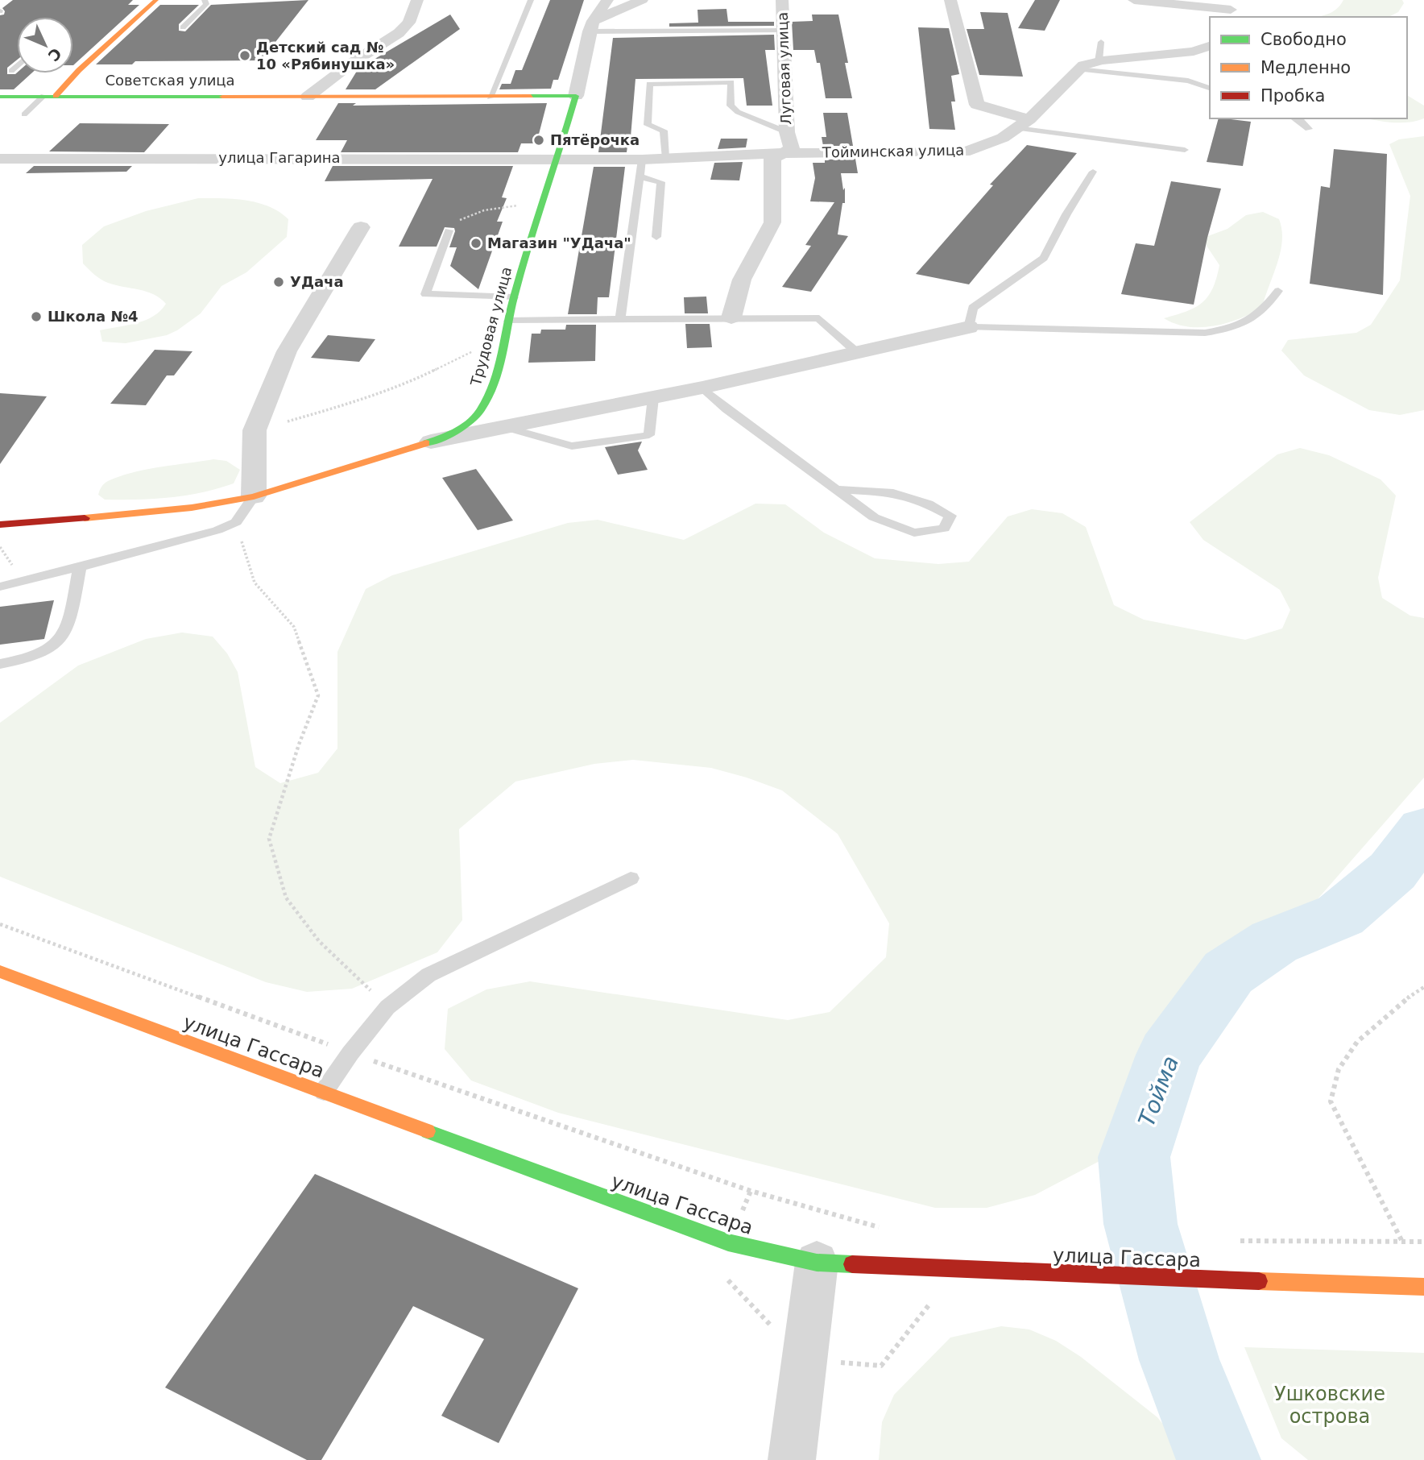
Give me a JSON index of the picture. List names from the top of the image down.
{
  "streets": {
    "street": [
      "Луговая улица",
      "Советская улица",
      "Тойминская улица",
      "улица Гагарина",
      "Трудовая улица",
      "улица Гассара"
    ]
  },
  "crossings": [
    ["Луговая улица", "Тойминская улица"],
    ["Советская улица", "Трудовая улица"],
    ["Тойминская улица", "улица Гагарина"],
    ["улица Гагарина", "Трудовая улица"]
  ],
  "water": ["Тойма"],
  "parks": ["Ушковские острова"],
  "places": [
    "Детский сад № 10 «Рябинушка»",
    "Пятёрочка",
    "Магазин \"УДача\"",
    "УДача",
    "Школа №4"
  ],
  "legend": ["Свободно", "Медленно", "Пробка"],
  "north": "bottom right"
}
